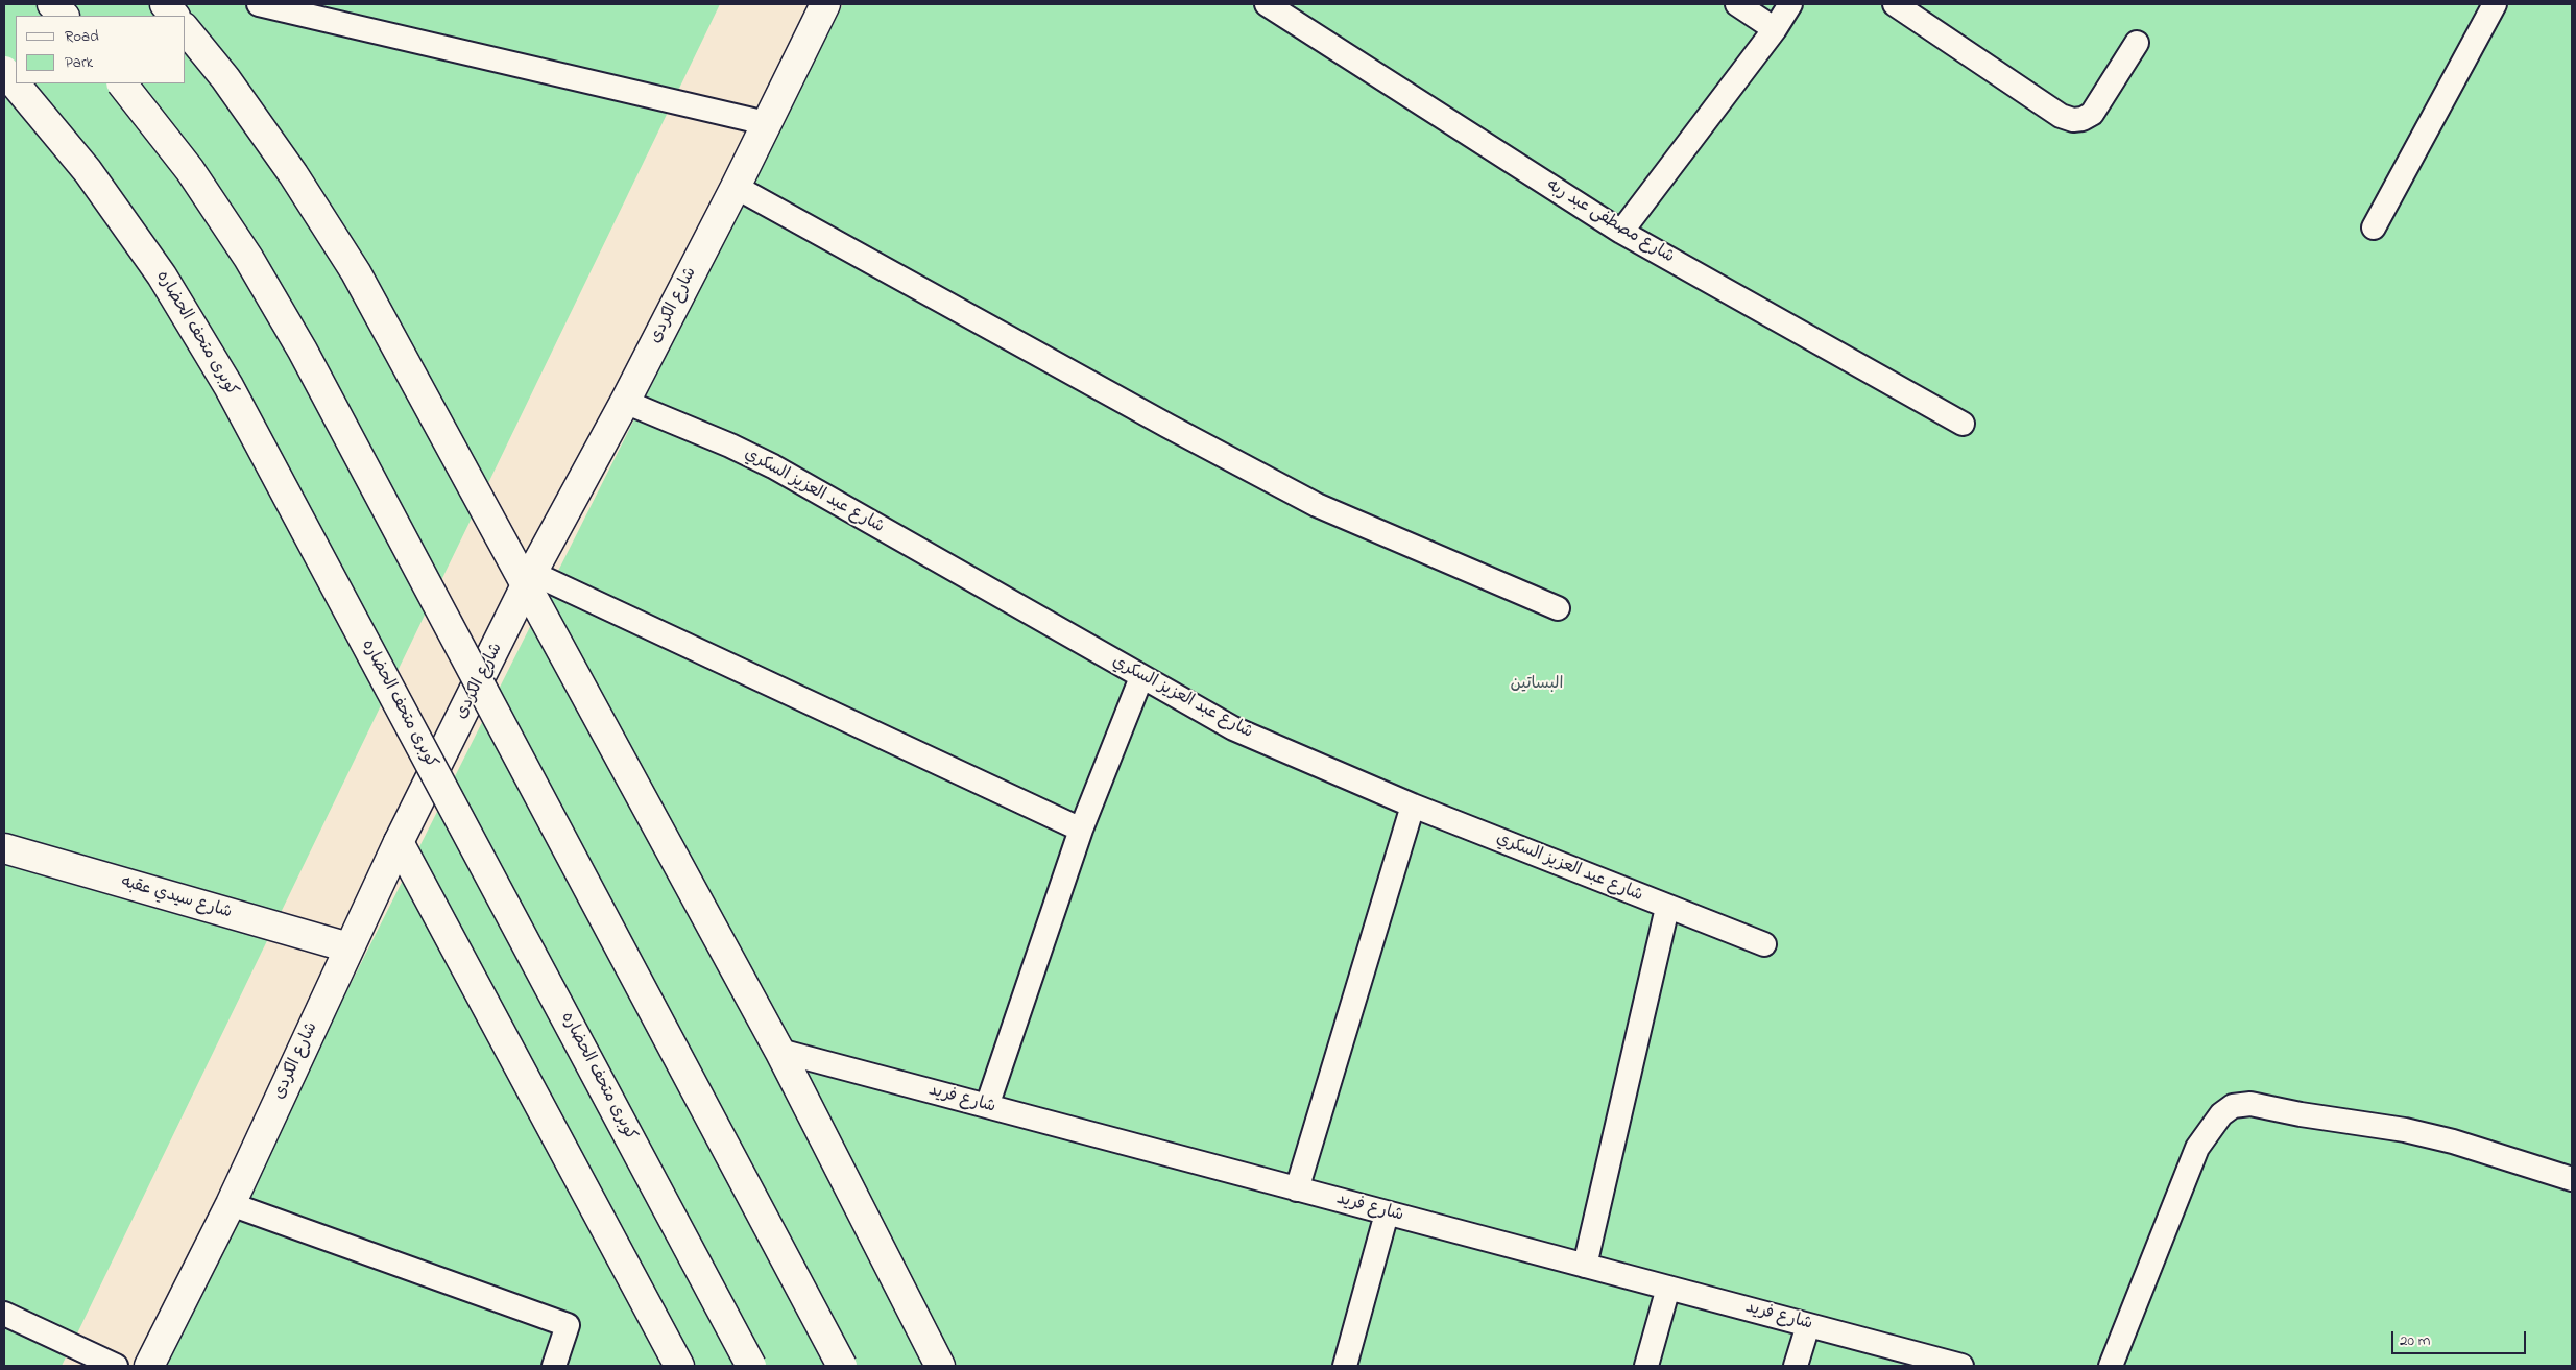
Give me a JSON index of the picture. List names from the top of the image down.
{
  "streets": {
    "main road": ["شارع الكردى", "كوبرى متحف الحضاره", "شارع سيدي عقبه"],
    "lane": ["شارع مصطفى عبد ربه", "شارع عبد العزيز السكري", "شارع فريد"]
  },
  "crossings": [
    ["شارع الكردى", "شارع عبد العزيز السكري"],
    ["شارع الكردى", "شارع سيدي عقبه"]
  ],
  "parks": ["البساتين"],
  "legend": ["Road", "Park"],
  "scale_bar": "20 m"
}
